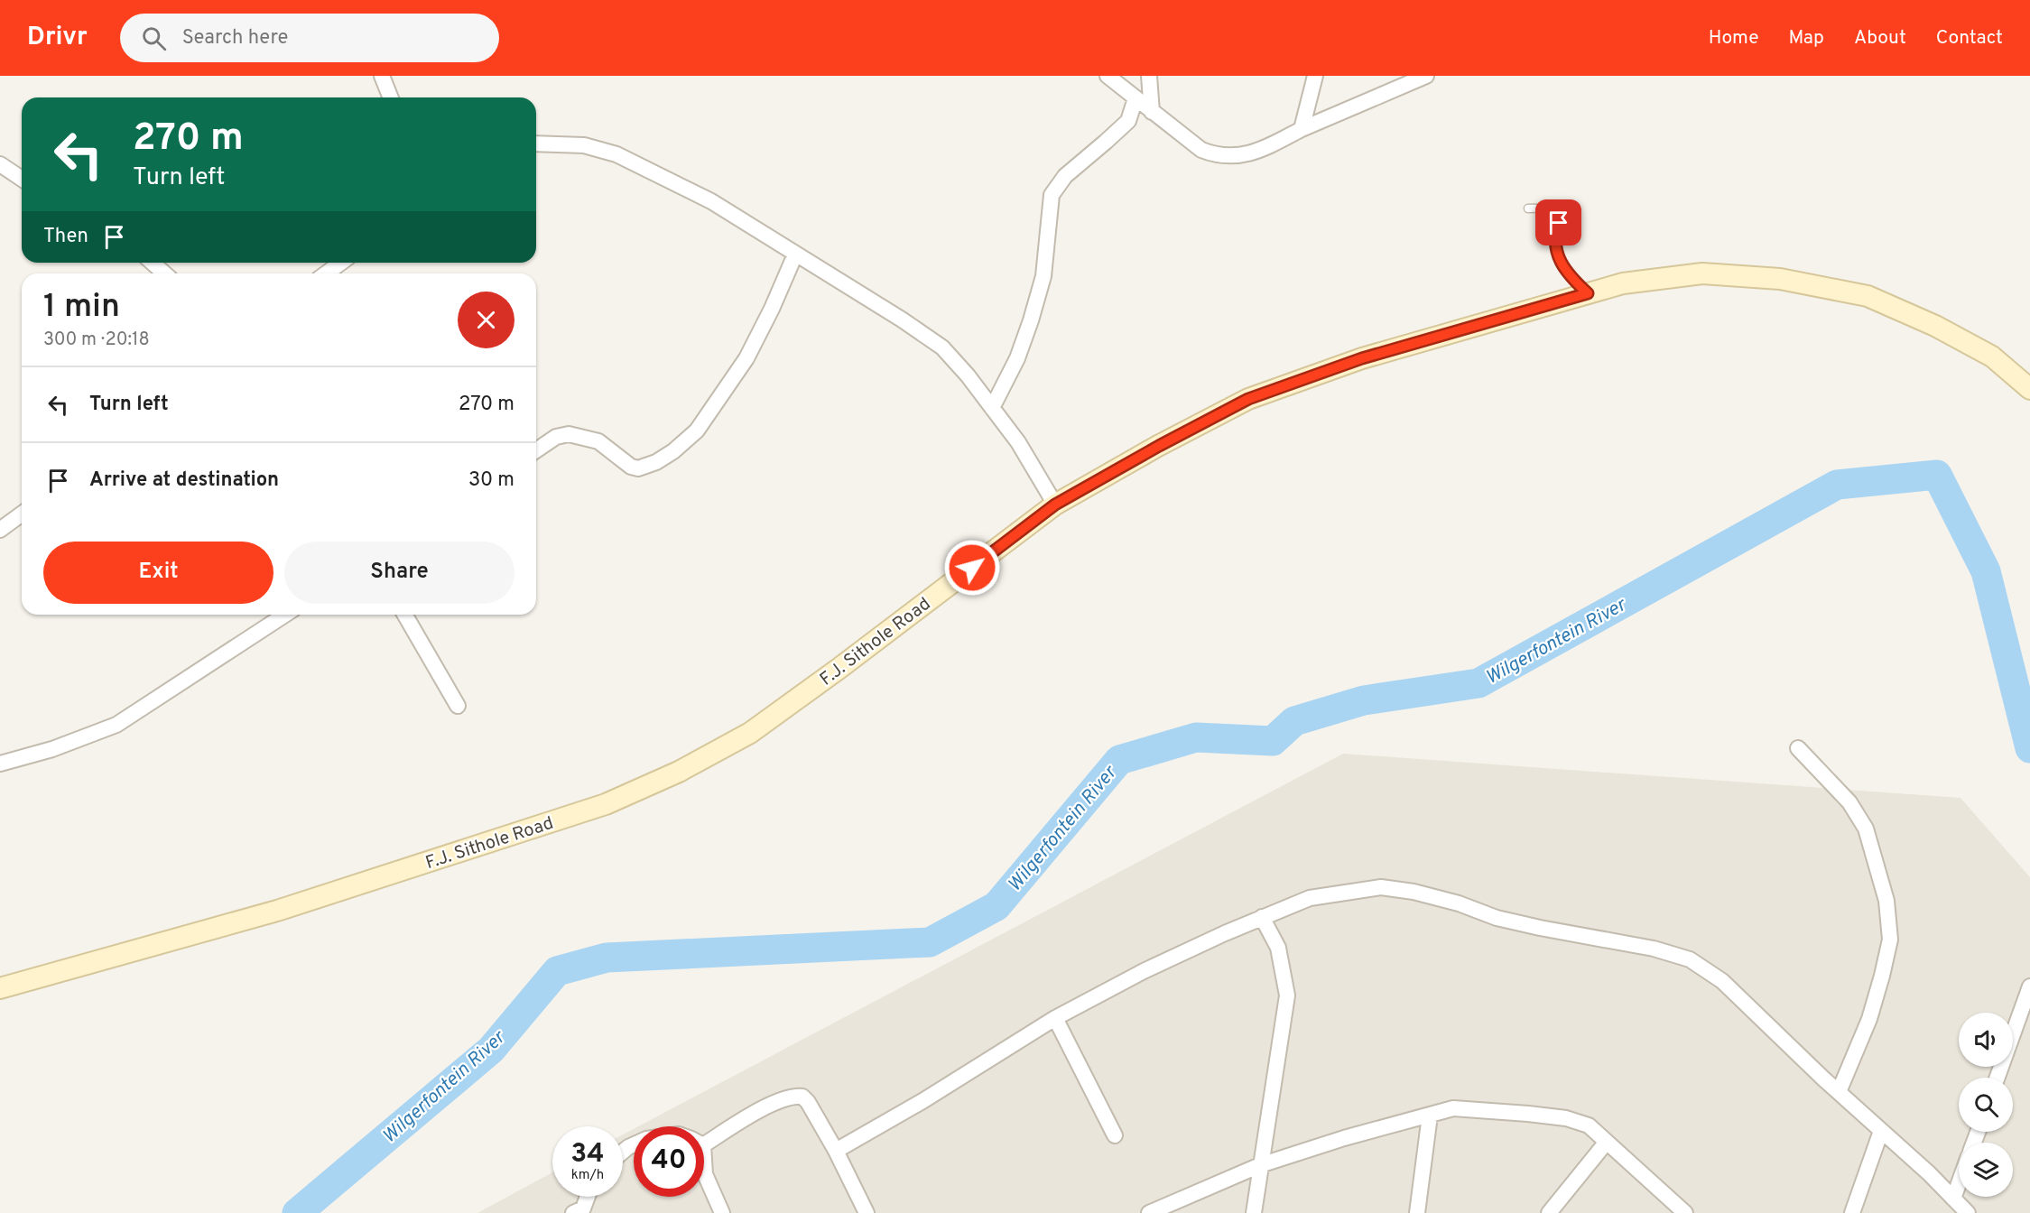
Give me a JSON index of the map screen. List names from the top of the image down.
{
  "streets": {
    "street": ["F.J. Sithole Road"]
  },
  "water": ["Wilgerfontein River"],
  "page": {
    "header": "Drivr",
    "search": "Search here",
    "nav": [
      "Home",
      "Map",
      "About",
      "Contact"
    ],
    "turn": ["270 m", "Turn left"],
    "then": "Then",
    "heading": ["1 min", "300 m · 20:18"],
    "list": [
      {
        "name": "Turn left",
        "value": "270 m"
      },
      {
        "name": "Arrive at destination",
        "value": "30 m"
      }
    ],
    "buttons": ["Exit", "Share"],
    "speed": "34 km/h",
    "limit": "40"
  }
}
